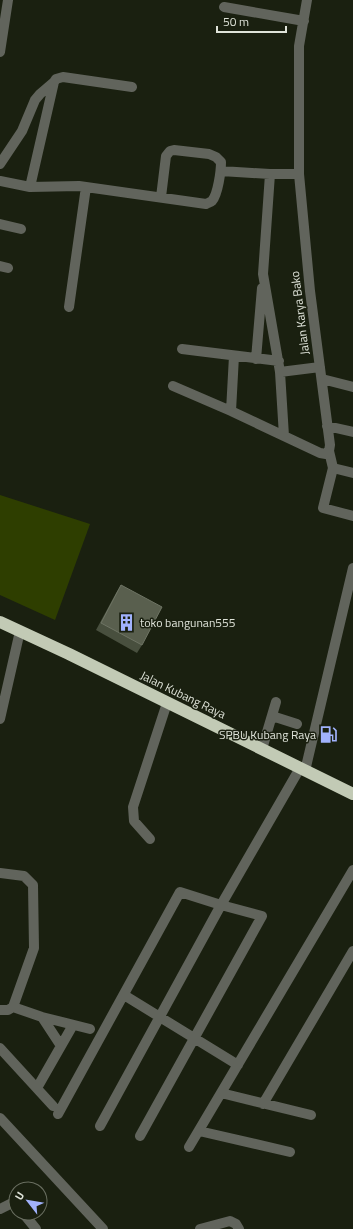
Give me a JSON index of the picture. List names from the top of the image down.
{
  "streets": {
    "highway": ["Jalan Kubang Raya"],
    "street": ["Jalan Karya Bako"]
  },
  "places": {
    "building": ["toko bangunan555"],
    "fuel station": ["SPBU Kubang Raya"]
  },
  "scale_bar": "50 m",
  "north": "top left"
}
